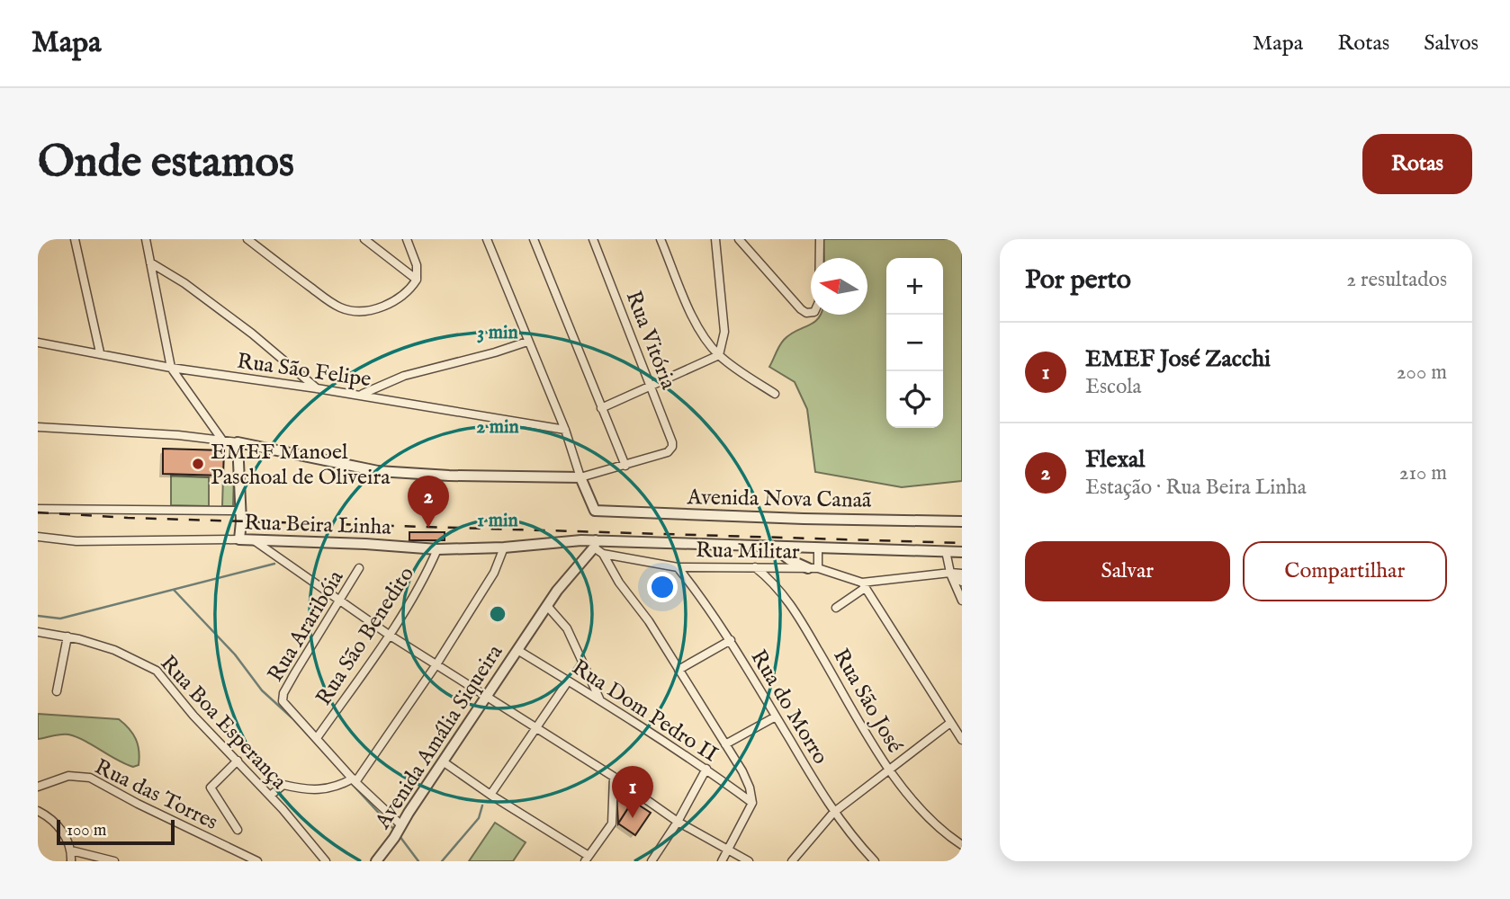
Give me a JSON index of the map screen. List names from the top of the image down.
{
  "streets": {
    "street": [
      "Rua Vitória",
      "Rua São Felipe",
      "Avenida Nova Canaã",
      "Rua Beira Linha",
      "Rua Militar",
      "Rua Araribóia",
      "Rua São Benedito",
      "Rua São José",
      "Rua do Morro",
      "Rua Dom Pedro II",
      "Rua Boa Esperança",
      "Avenida Amália Siqueira",
      "Rua das Torres"
    ]
  },
  "crossings": [
    ["Rua Beira Linha", "Rua Militar"],
    ["Rua Beira Linha", "Rua São Benedito"],
    ["Rua Beira Linha", "Avenida Amália Siqueira"],
    ["Rua Militar", "Rua São José"],
    ["Rua Militar", "Rua do Morro"],
    ["Rua Araribóia", "Rua São Benedito"],
    ["Rua Dom Pedro II", "Avenida Amália Siqueira"]
  ],
  "places": ["EMEF Manoel Paschoal de Oliveira"],
  "scale_bar": "100 m",
  "north": "left",
  "page": {
    "header": "Mapa",
    "nav": ["Mapa", "Rotas", "Salvos"],
    "buttons": [
      "Rotas",
      ["Salvar", "Compartilhar"]
    ],
    "title": "Onde estamos",
    "heading": ["Por perto", "2 resultados"],
    "map_buttons": ["+", "−"],
    "list": [
      {
        "mark": "1",
        "name": "EMEF José Zacchi",
        "note": "Escola",
        "value": "200 m"
      },
      {
        "mark": "2",
        "name": "Flexal",
        "note": "Estação · Rua Beira Linha",
        "value": "210 m"
      }
    ],
    "pins": ["2", "1"],
    "scale": "100 m"
  },
  "rings": ["3 min", "2 min", "1 min"]
}
